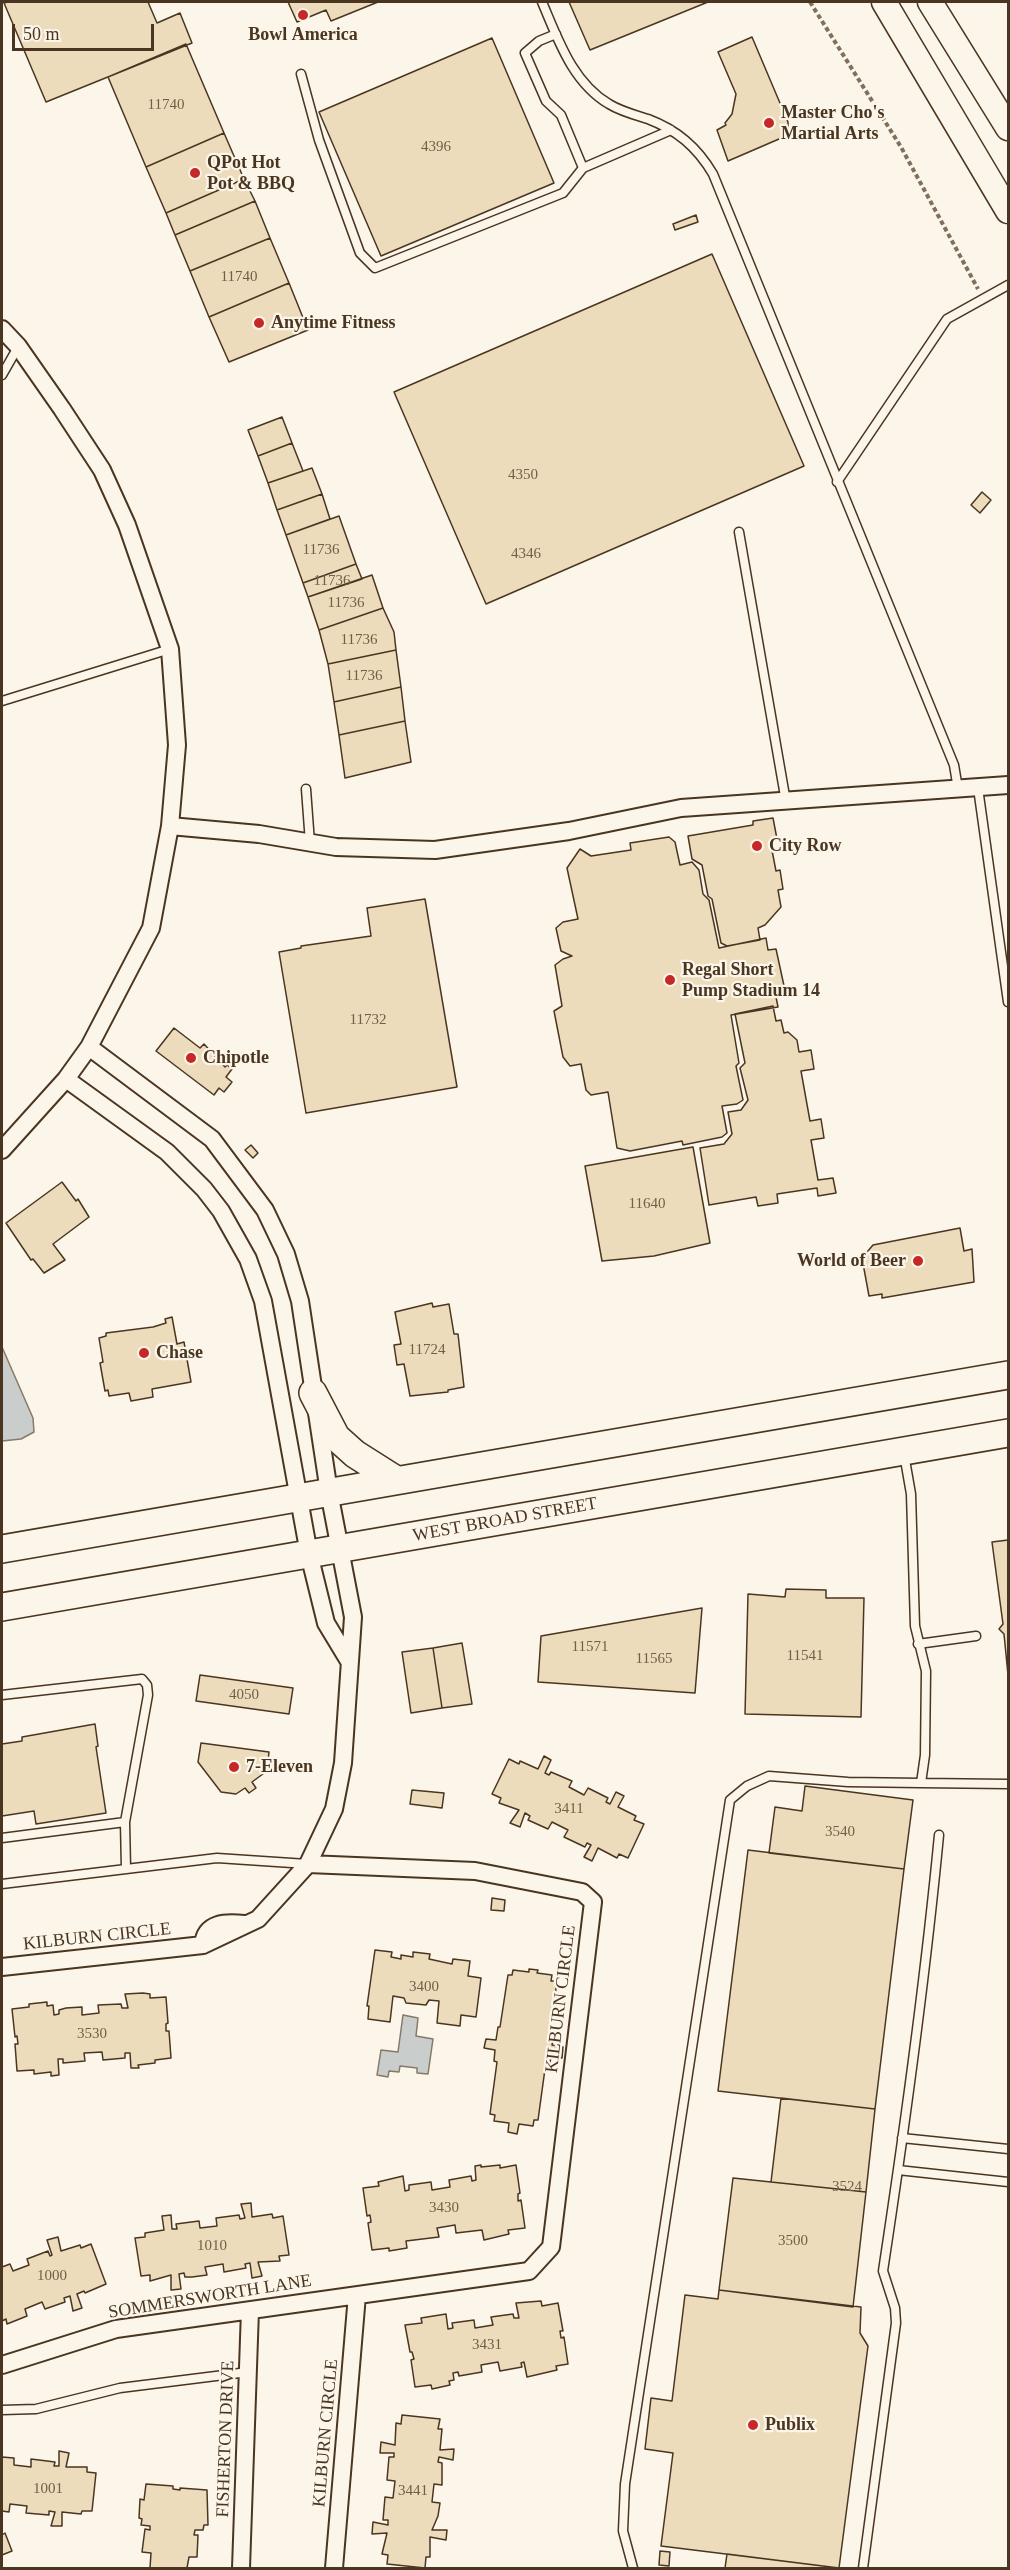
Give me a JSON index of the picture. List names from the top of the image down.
{
  "streets": {
    "main road": ["WEST BROAD STREET"],
    "street": ["KILBURN CIRCLE", "SOMMERSWORTH LANE", "FISHERTON DRIVE"]
  },
  "crossings": [
    ["KILBURN CIRCLE", "SOMMERSWORTH LANE"],
    ["SOMMERSWORTH LANE", "FISHERTON DRIVE"]
  ],
  "places": [
    "Bowl America",
    "Master Cho's Martial Arts",
    "QPot Hot Pot & BBQ",
    "Anytime Fitness",
    "City Row",
    "Regal Short Pump Stadium 14",
    "Chipotle",
    "World of Beer",
    "Chase",
    "7-Eleven",
    "Publix"
  ],
  "house_numbers": [
    "11740",
    "4396",
    "11740",
    "4350",
    "11736",
    "4346",
    "11736",
    "11736",
    "11736",
    "11736",
    "11732",
    "11640",
    "11724",
    "11571",
    "11541",
    "11565",
    "4050",
    "3411",
    "3540",
    "3400",
    "3530",
    "3524",
    "3430",
    "3500",
    "1010",
    "1000",
    "3431",
    "1001",
    "3441"
  ],
  "scale_bar": "50 m"
}
